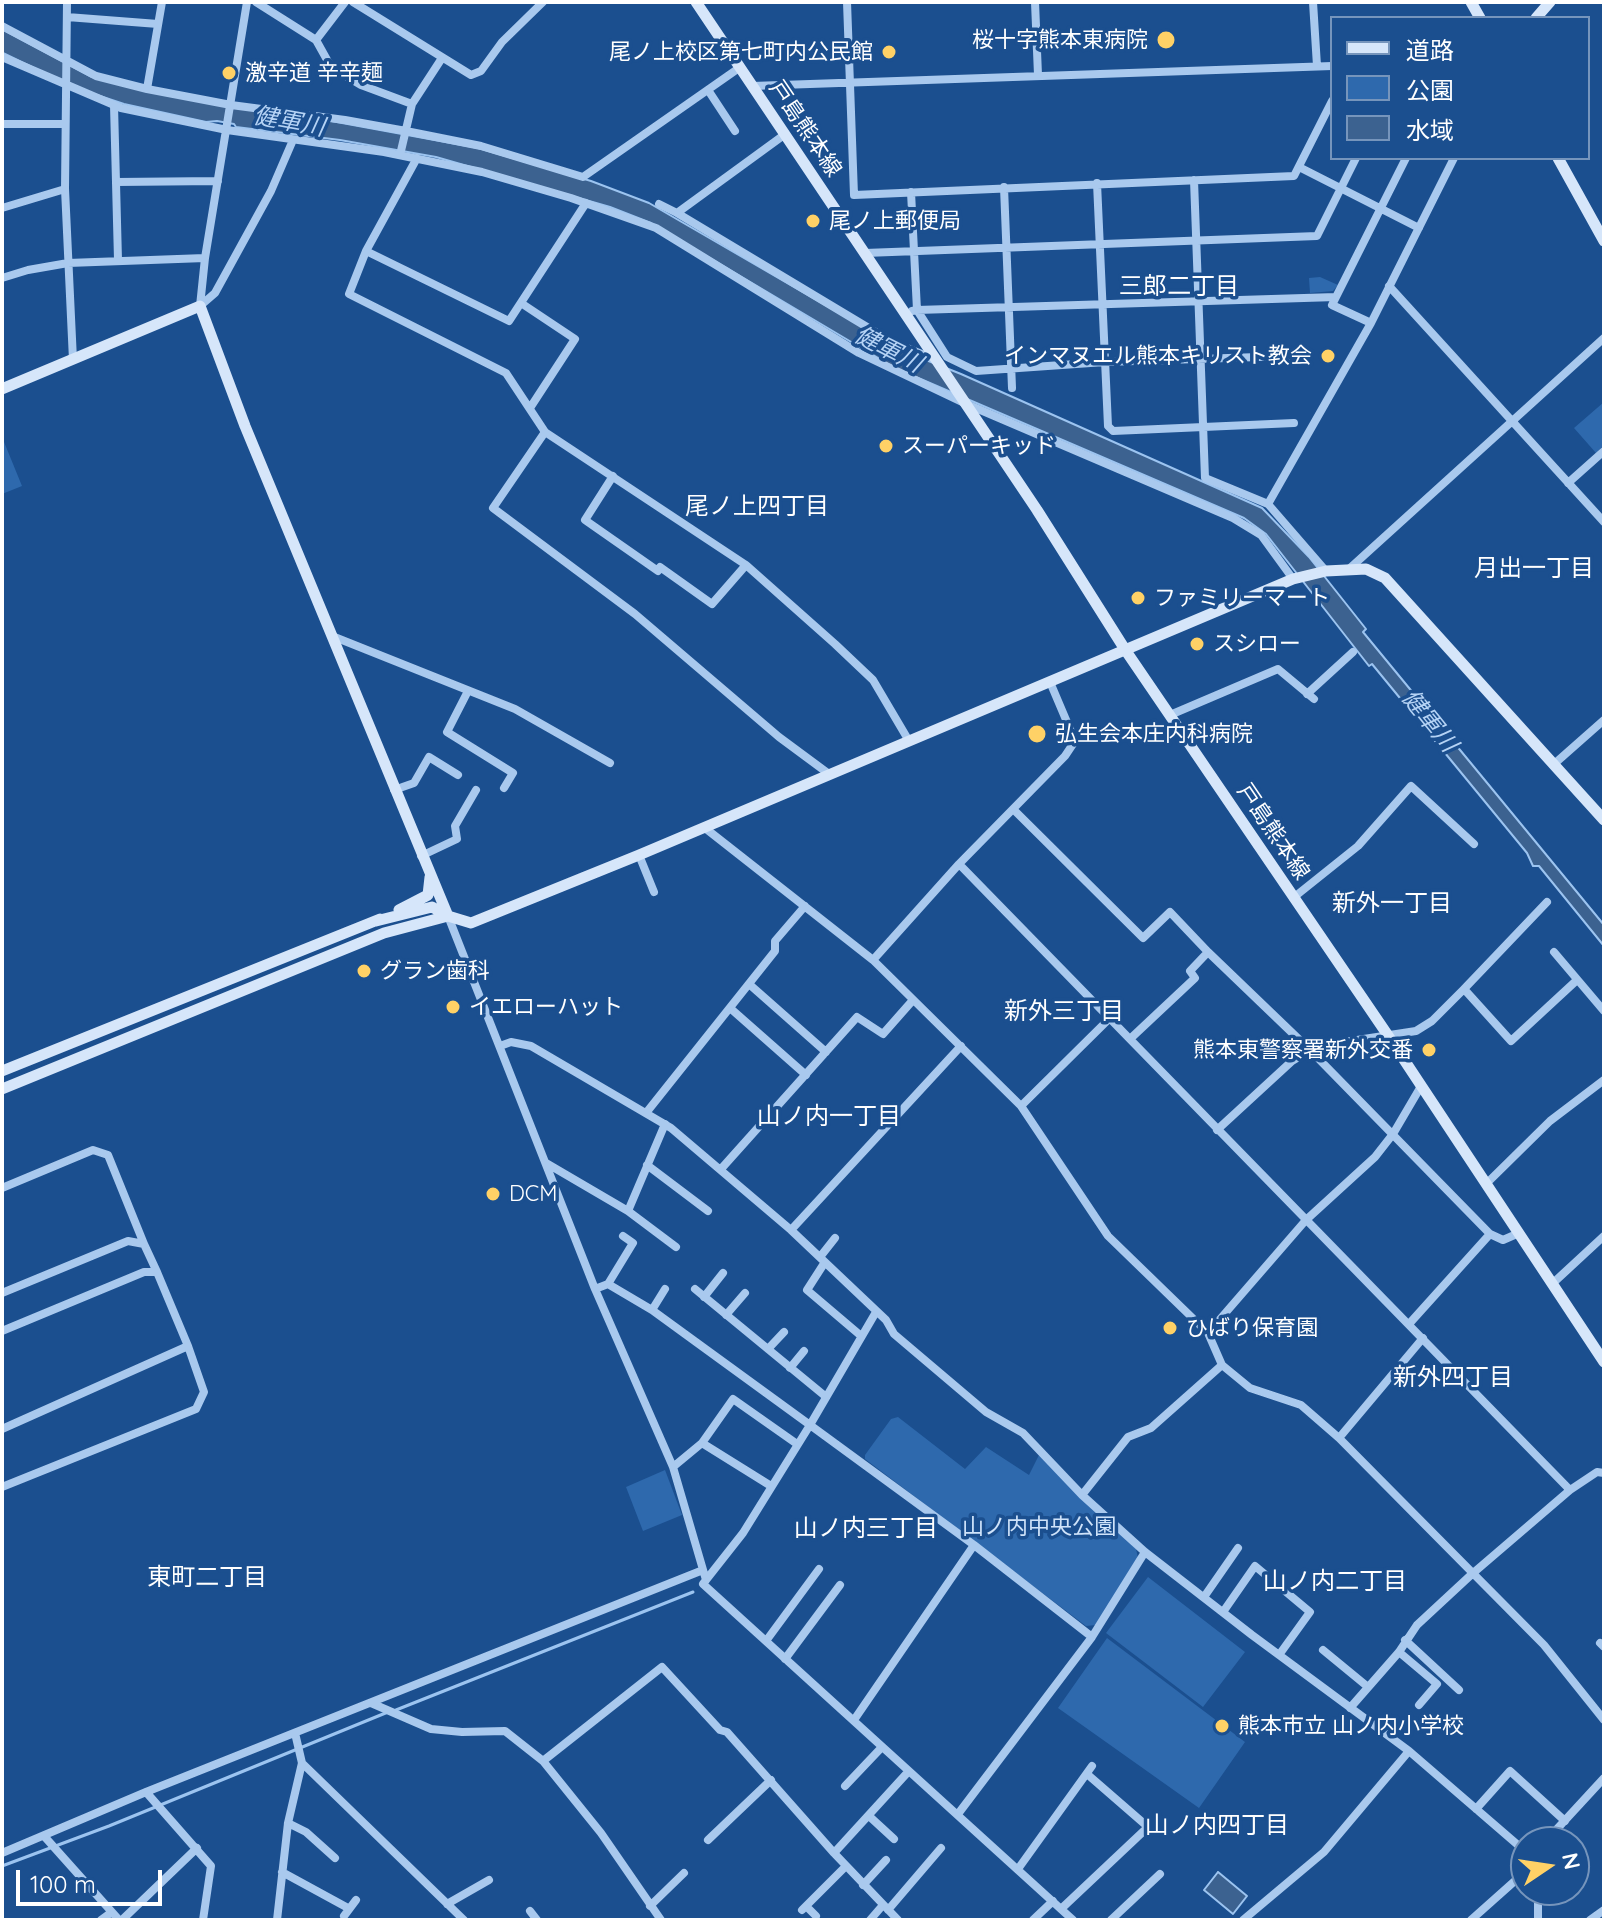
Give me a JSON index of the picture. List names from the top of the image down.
{
  "streets": {
    "street": ["戸島熊本線"]
  },
  "districts": [
    "三郎二丁目",
    "尾ノ上四丁目",
    "月出一丁目",
    "新外一丁目",
    "新外三丁目",
    "山ノ内一丁目",
    "新外四丁目",
    "山ノ内三丁目",
    "東町二丁目",
    "山ノ内二丁目",
    "山ノ内四丁目"
  ],
  "water": ["健軍川"],
  "parks": ["山ノ内中央公園"],
  "places": [
    "桜十字熊本東病院",
    "尾ノ上校区第七町内公民館",
    "激辛道 辛辛麺",
    "尾ノ上郵便局",
    "インマヌエル熊本キリスト教会",
    "スーパーキッド",
    "ファミリーマート",
    "スシロー",
    "弘生会本庄内科病院",
    "グラン歯科",
    "イエローハット",
    "熊本東警察署新外交番",
    "DCM",
    "ひばり保育園",
    "熊本市立 山ノ内小学校"
  ],
  "legend": ["道路", "公園", "水域"],
  "scale_bar": "100 m",
  "north": "right"
}
